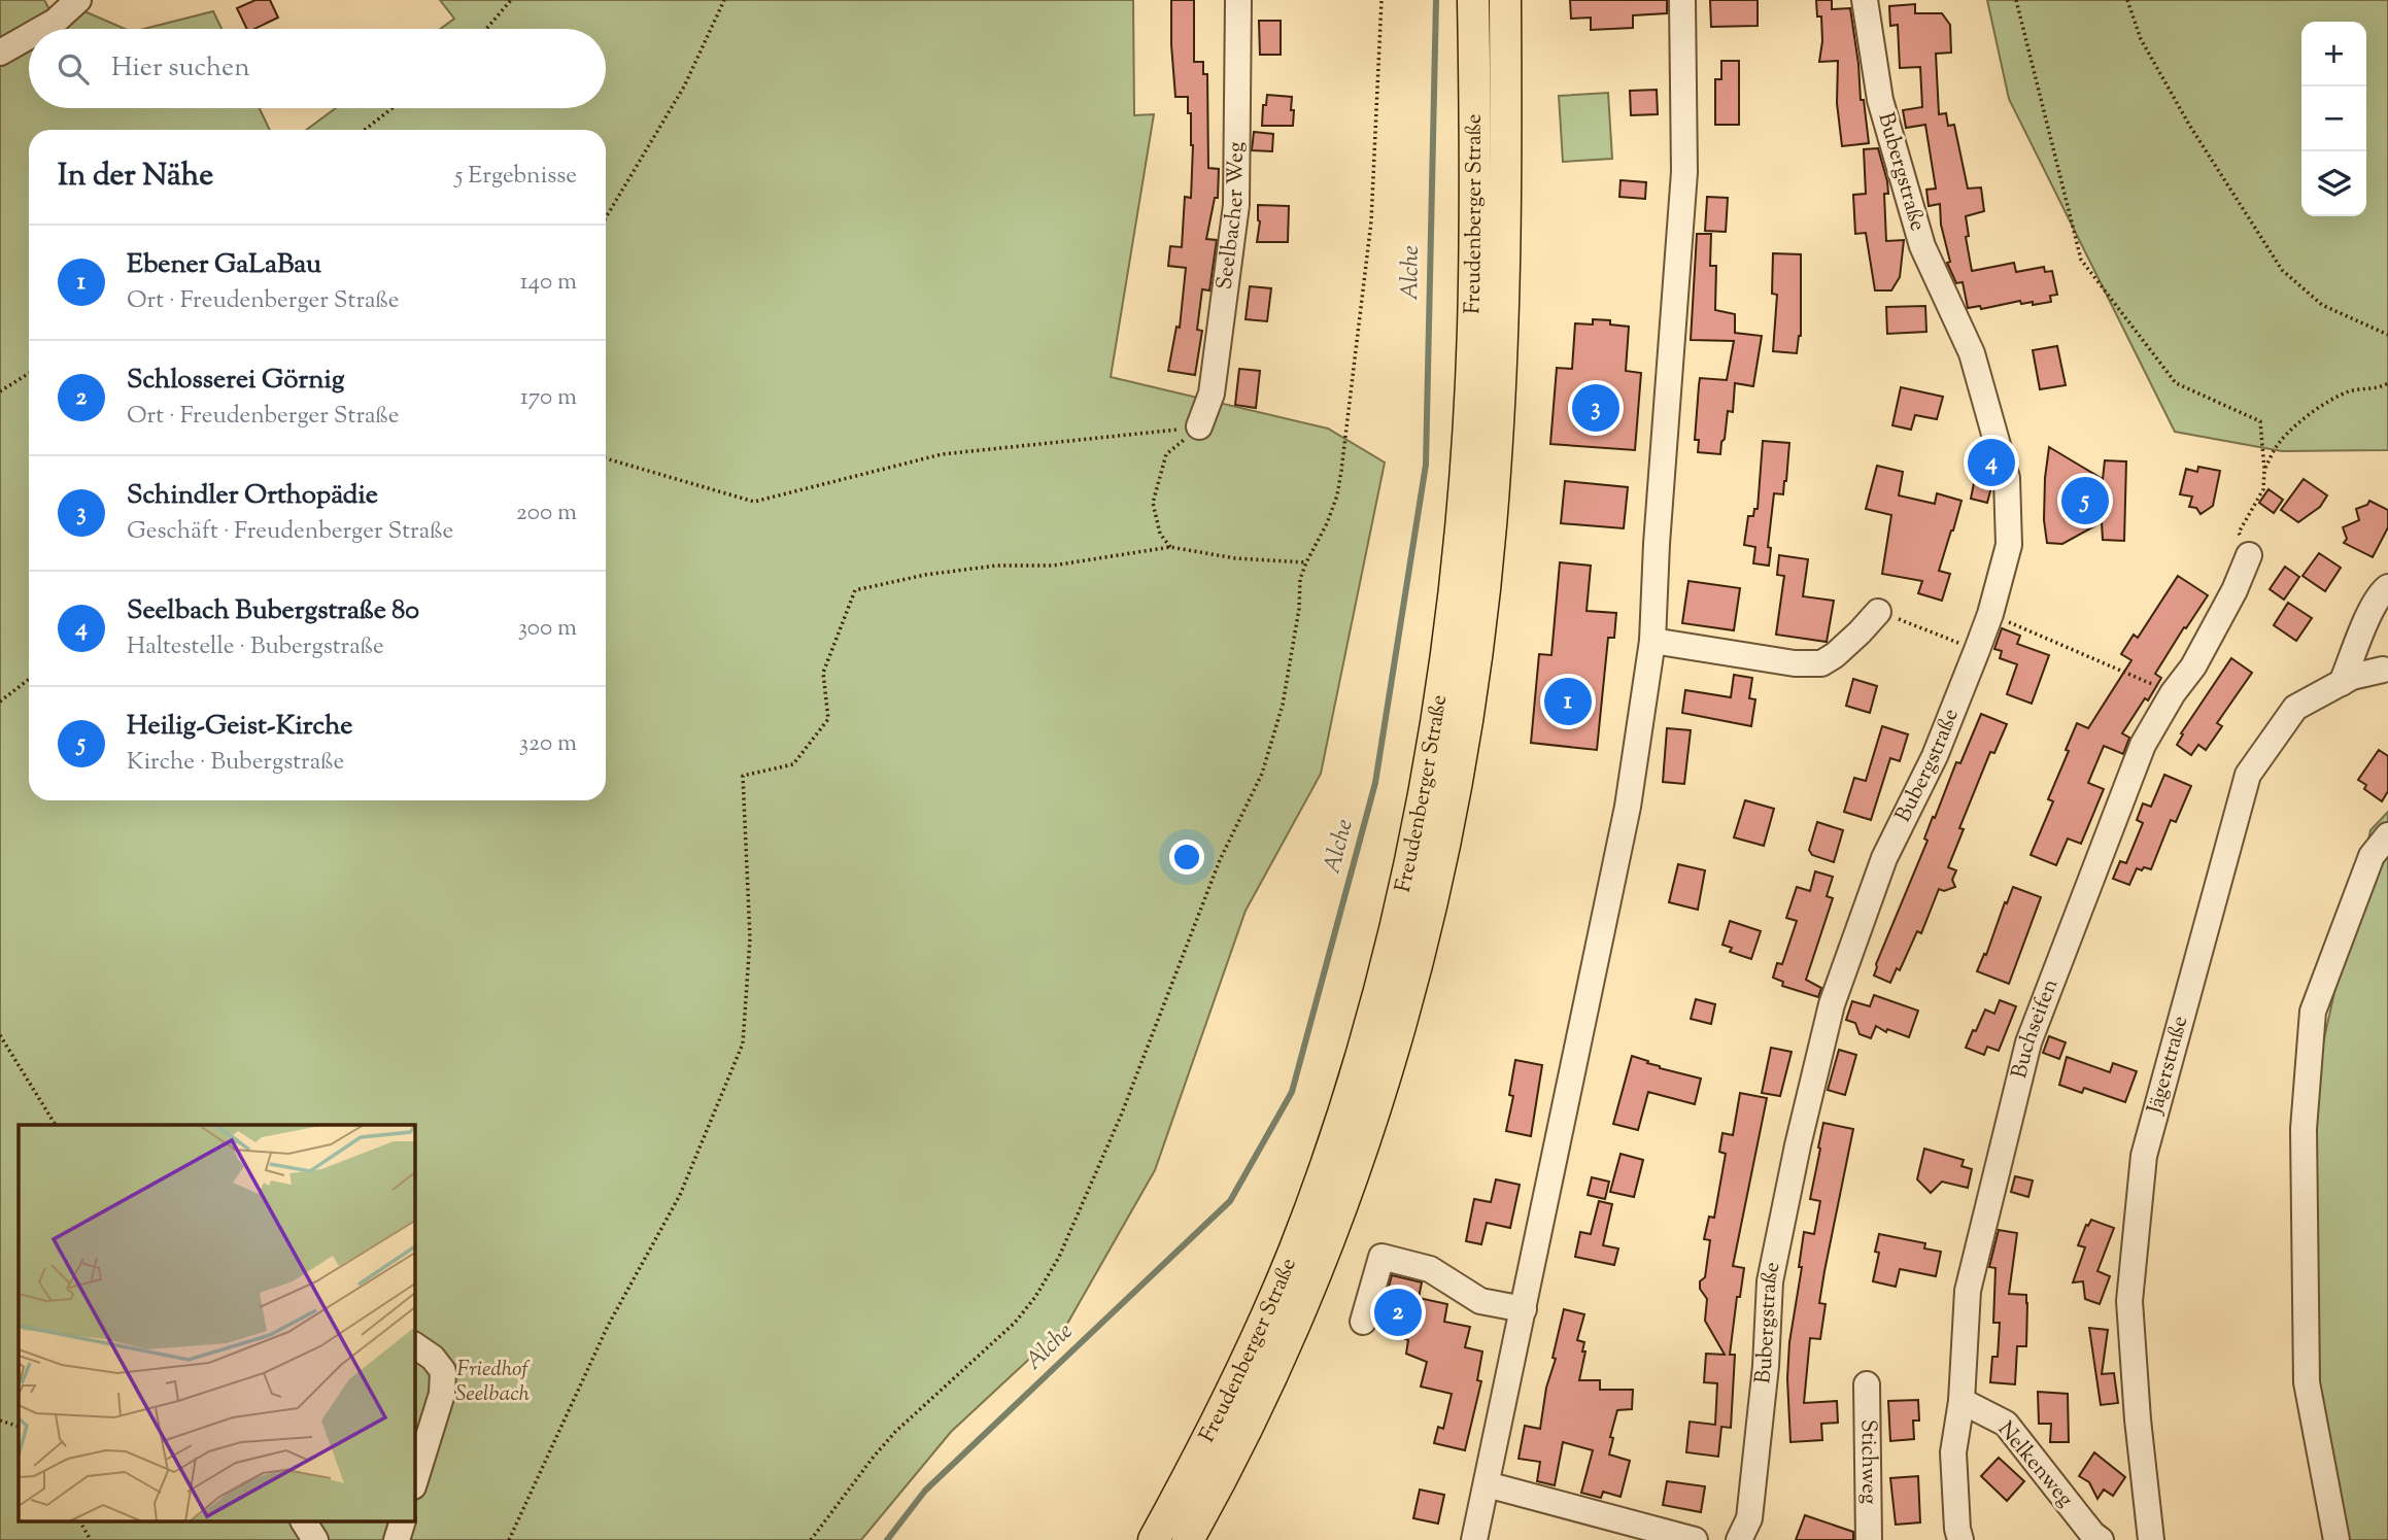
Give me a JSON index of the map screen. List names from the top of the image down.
{
  "streets": {
    "main road": ["Freudenberger Straße"],
    "street": [
      "Bubergstraße",
      "Seelbacher Weg",
      "Buchseifen",
      "Jägerstraße",
      "Stichweg",
      "Nelkenweg"
    ]
  },
  "crossings": [
    ["Buchseifen", "Nelkenweg"]
  ],
  "water": ["Alche"],
  "parks": ["Friedhof Seelbach"],
  "page": {
    "map_buttons": ["+", "−"],
    "search": "Hier suchen",
    "heading": ["In der Nähe", "5 Ergebnisse"],
    "list": [
      {
        "mark": "1",
        "name": "Ebener GaLaBau",
        "note": "Ort · Freudenberger Straße",
        "value": "140 m"
      },
      {
        "mark": "2",
        "name": "Schlosserei Görnig",
        "note": "Ort · Freudenberger Straße",
        "value": "170 m"
      },
      {
        "mark": "3",
        "name": "Schindler Orthopädie",
        "note": "Geschäft · Freudenberger Straße",
        "value": "200 m"
      },
      {
        "mark": "4",
        "name": "Seelbach Bubergstraße 80",
        "note": "Haltestelle · Bubergstraße",
        "value": "300 m"
      },
      {
        "mark": "5",
        "name": "Heilig-Geist-Kirche",
        "note": "Kirche · Bubergstraße",
        "value": "320 m"
      }
    ],
    "pins": [
      "3",
      "4",
      "5",
      "1",
      "2"
    ]
  }
}
